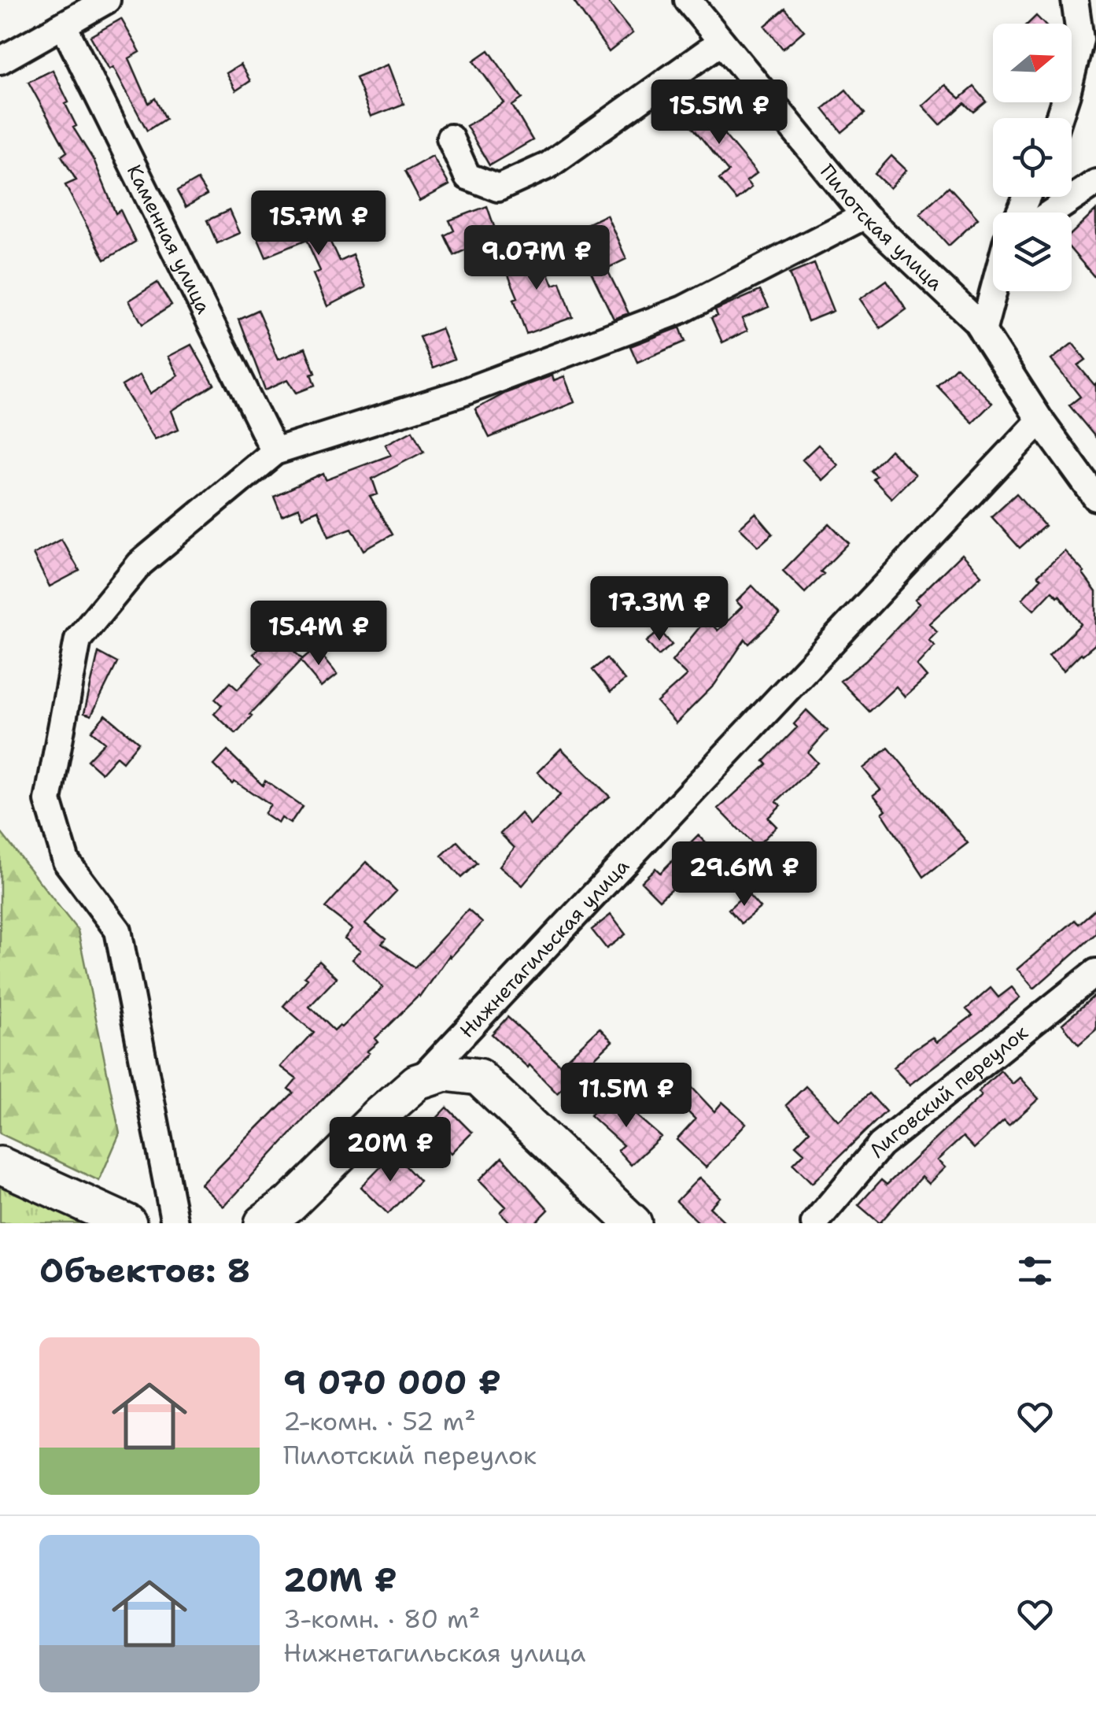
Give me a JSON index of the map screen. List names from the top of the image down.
{
  "streets": {
    "street": [
      "Пилотская улица",
      "Каменная улица",
      "Нижнетагильская улица",
      "Лиговский переулок"
    ]
  },
  "crossings": [
    ["Пилотская улица", "Нижнетагильская улица"]
  ],
  "north": "right",
  "page": {
    "price": [
      "15.5M ₽",
      "15.7M ₽",
      "9.07M ₽",
      "17.3M ₽",
      "15.4M ₽",
      "29.6M ₽",
      "11.5M ₽",
      "20M ₽"
    ],
    "heading": "Объектов: 8",
    "list": [
      {
        "name": "9 070 000 ₽",
        "note": "2-комн. · 52 m² · Пилотский переулок"
      },
      {
        "name": "20M ₽",
        "note": "3-комн. · 80 m² · Нижнетагильская улица"
      }
    ]
  }
}
